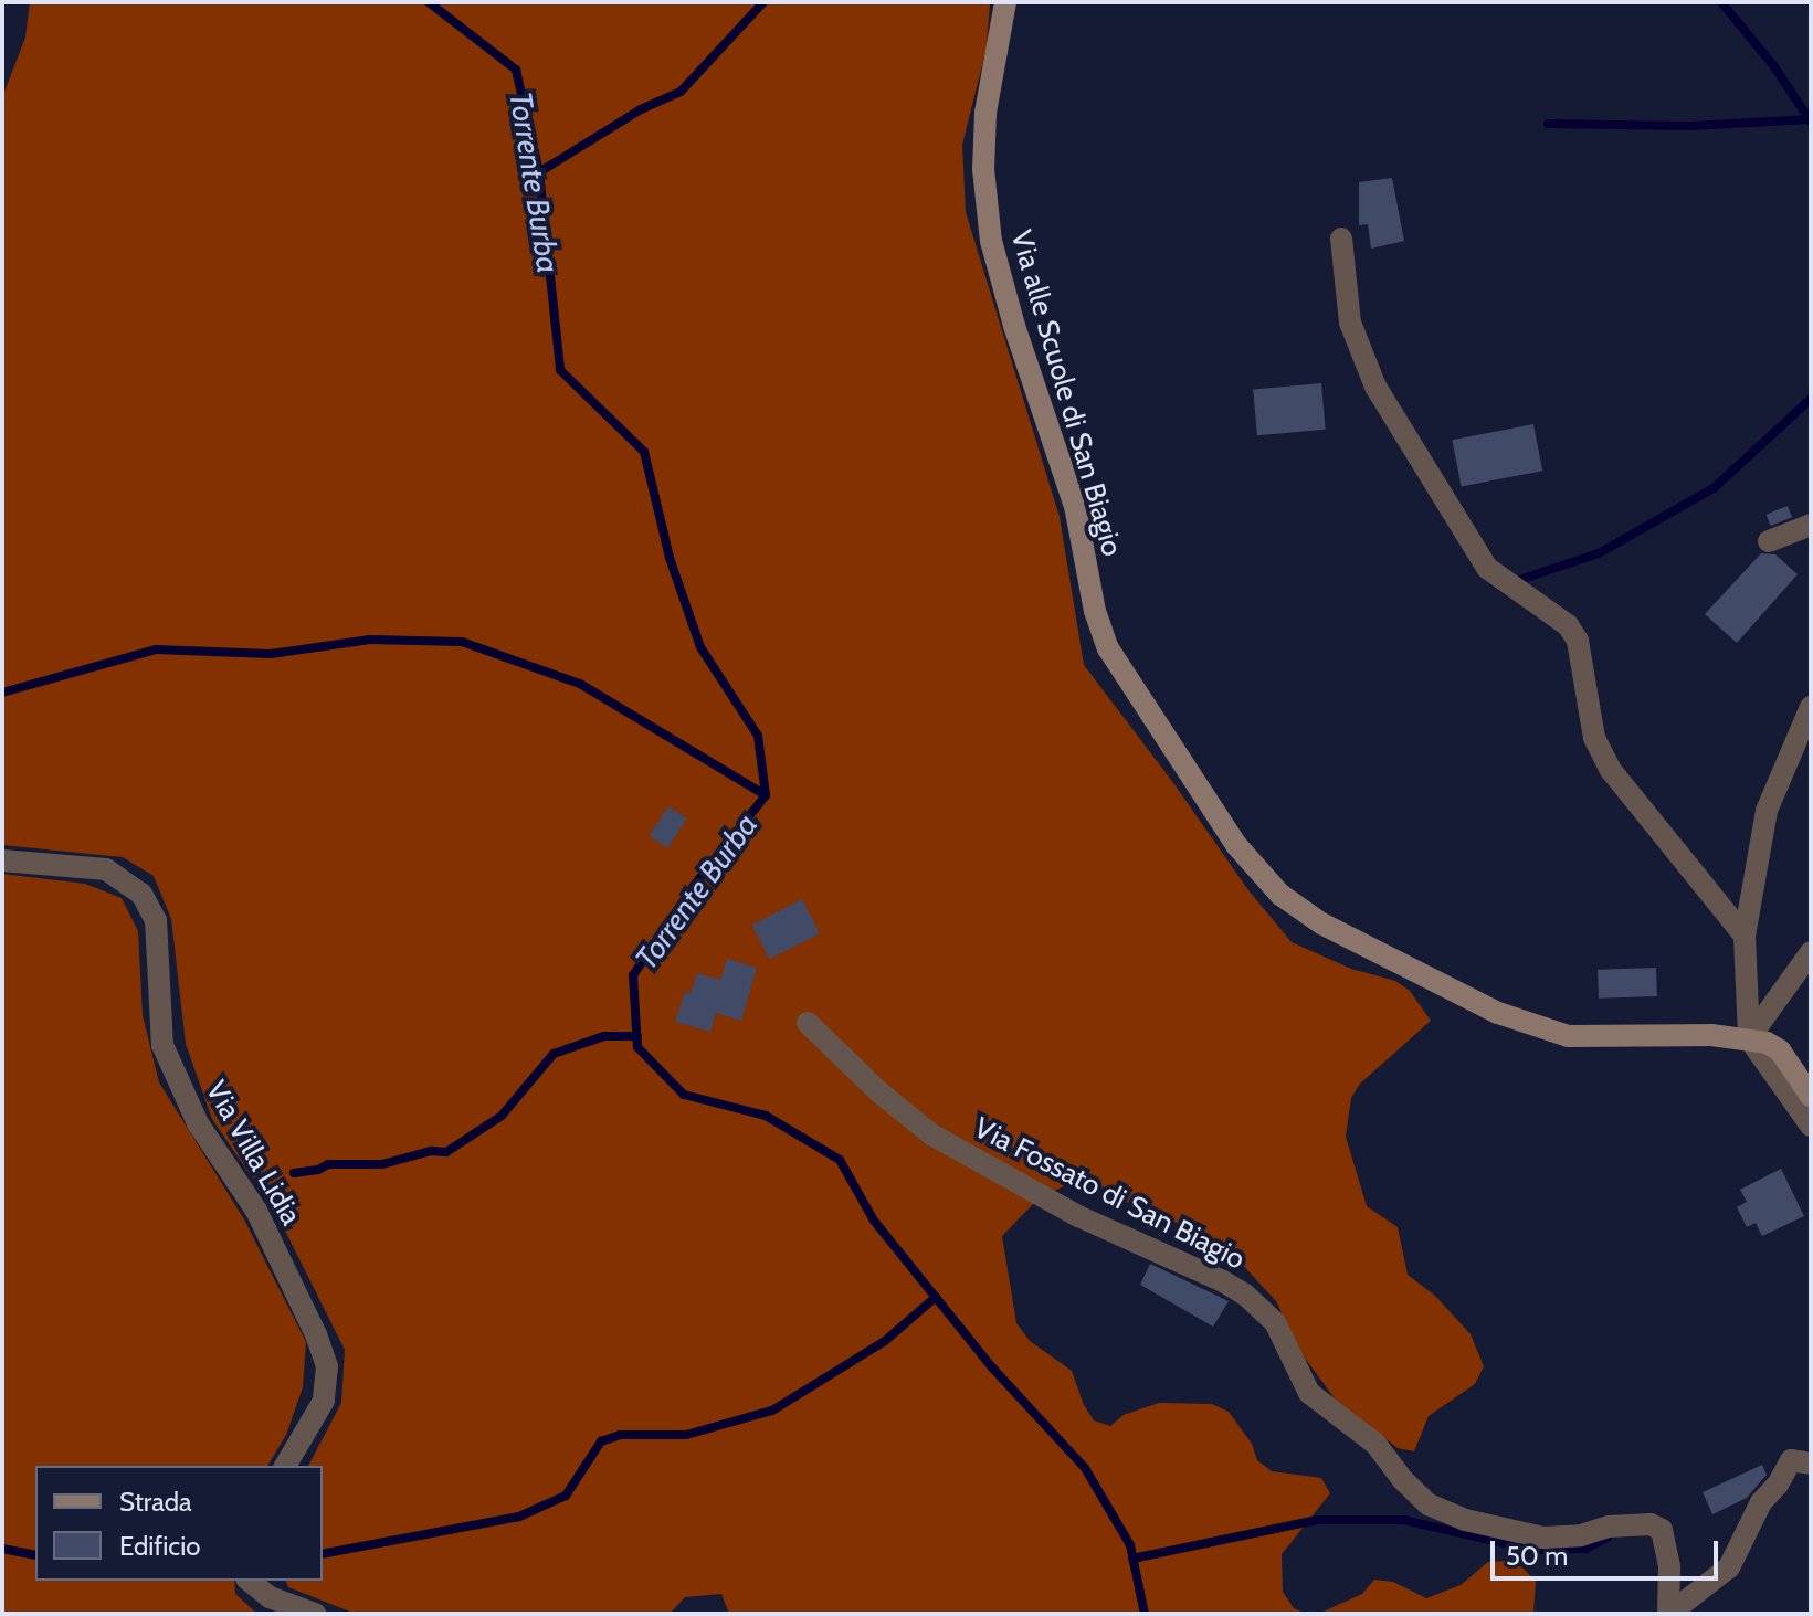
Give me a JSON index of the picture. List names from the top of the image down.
{
  "streets": {
    "street": ["Via alle Scuole di San Biagio", "Via Villa Lidia", "Via Fossato di San Biagio"]
  },
  "water": ["Torrente Burba"],
  "legend": ["Strada", "Edificio"],
  "scale_bar": "50 m"
}
